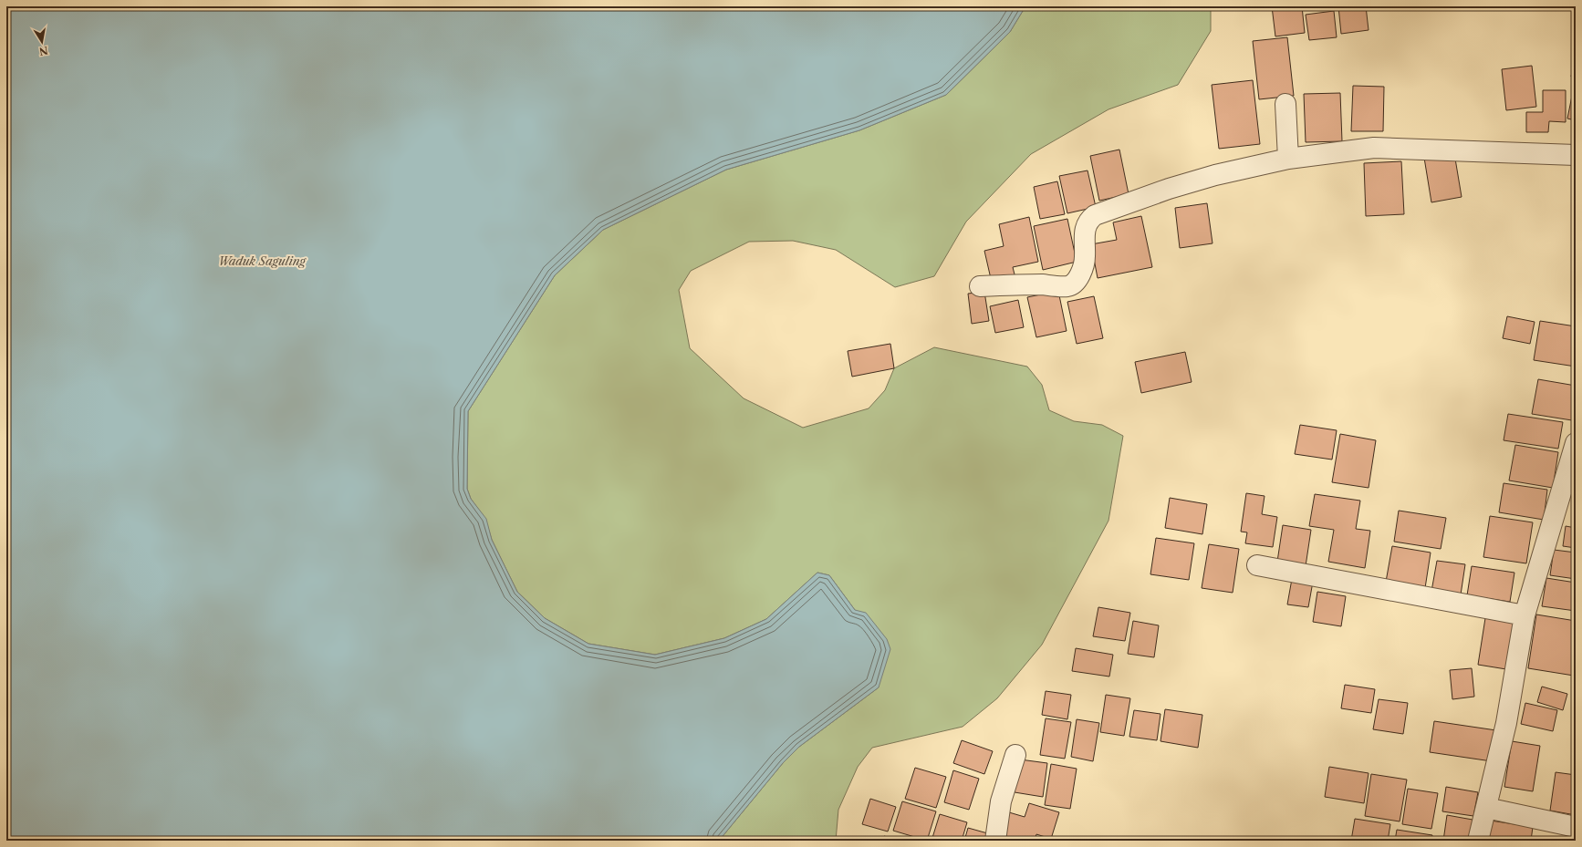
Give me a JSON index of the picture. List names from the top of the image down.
{
  "water": ["Waduk Saguling"],
  "north": "bottom"
}
